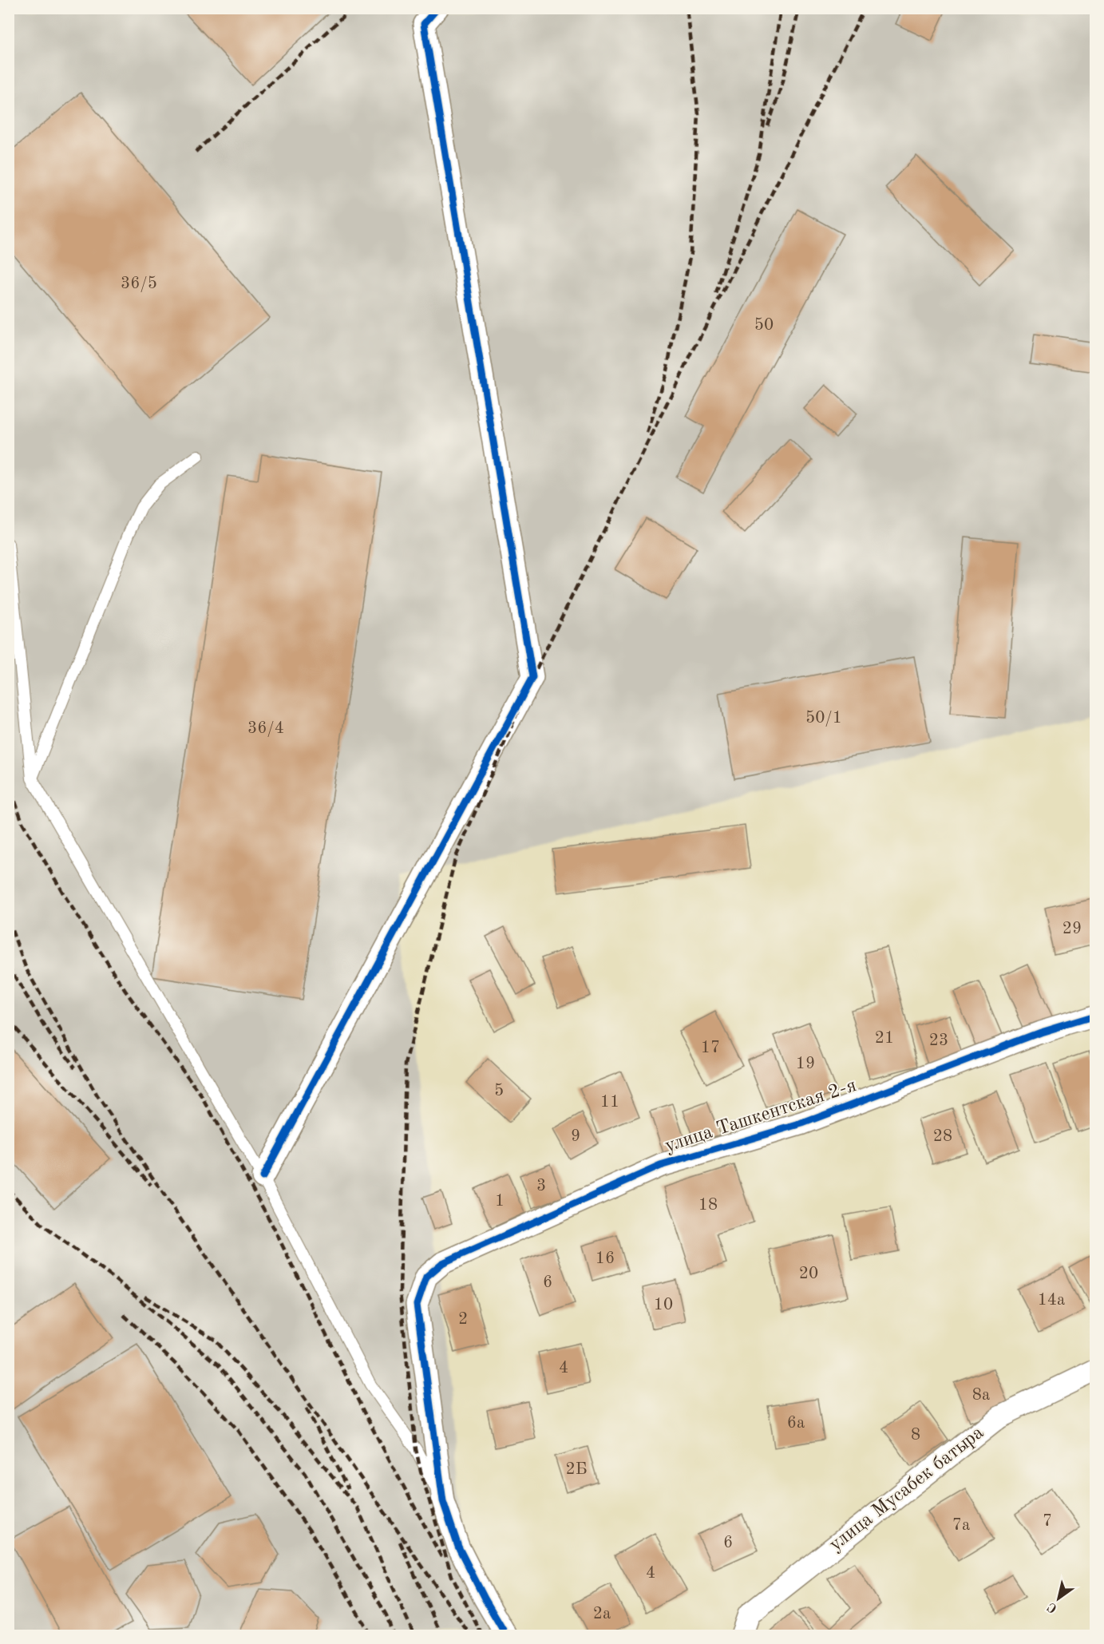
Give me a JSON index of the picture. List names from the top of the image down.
{
  "streets": {
    "street": ["улица Ташкентская 2-я", "улица Мусабек батыра"]
  },
  "house_numbers": [
    "36/5",
    "50",
    "50/1",
    "36/4",
    "29",
    "21",
    "23",
    "17",
    "19",
    "5",
    "11",
    "9",
    "28",
    "3",
    "1",
    "18",
    "16",
    "20",
    "6",
    "14а",
    "10",
    "2",
    "4",
    "8а",
    "6а",
    "8",
    "2Б",
    "7",
    "7а",
    "6",
    "4",
    "2а"
  ],
  "north": "bottom left"
}
